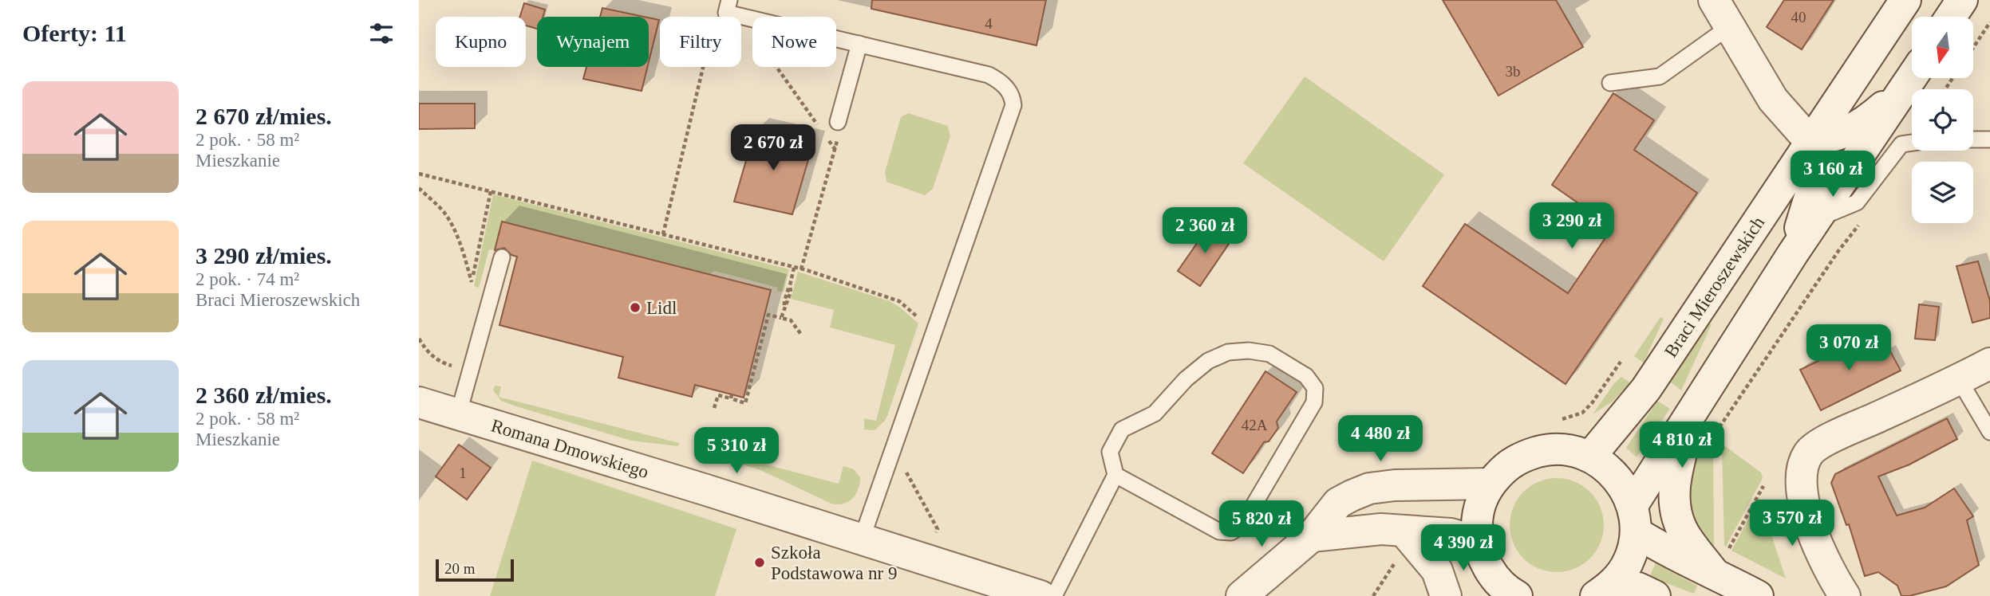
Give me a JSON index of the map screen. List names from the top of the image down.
{
  "streets": {
    "street": ["Braci Mieroszewskich", "Romana Dmowskiego"]
  },
  "places": ["Lidl", "Szkoła Podstawowa nr 9"],
  "house_numbers": [
    "40",
    "4",
    "3b",
    "42A",
    "1"
  ],
  "scale_bar": "20 m",
  "north": "bottom",
  "page": {
    "heading": "Oferty: 11",
    "chip": [
      "Kupno",
      "Wynajem",
      "Filtry",
      "Nowe"
    ],
    "list": [
      {
        "name": "2 670 zł/mies.",
        "note": "2 pok. · 58 m² · Mieszkanie"
      },
      {
        "name": "3 290 zł/mies.",
        "note": "2 pok. · 74 m² · Braci Mieroszewskich"
      },
      {
        "name": "2 360 zł/mies.",
        "note": "2 pok. · 58 m² · Mieszkanie"
      }
    ],
    "price": [
      "2 670 zł",
      "3 160 zł",
      "3 290 zł",
      "2 360 zł",
      "3 070 zł",
      "4 480 zł",
      "4 810 zł",
      "5 310 zł",
      "3 570 zł",
      "5 820 zł",
      "4 390 zł"
    ],
    "scale": "20 m"
  }
}
